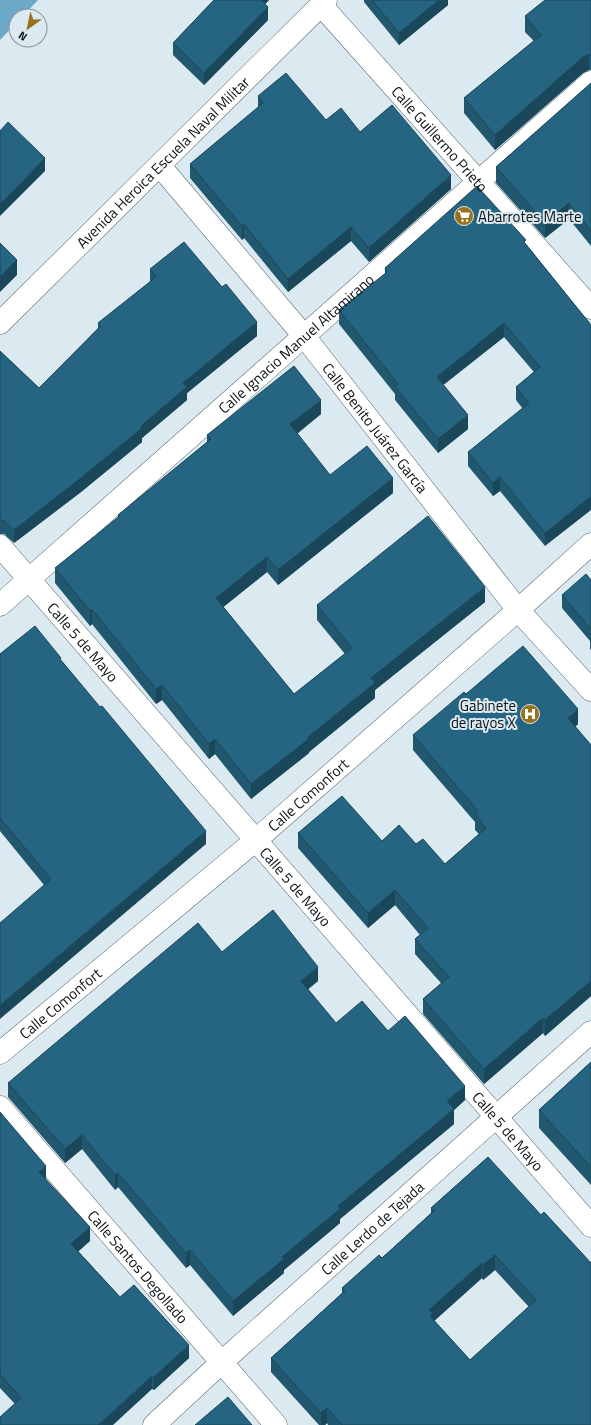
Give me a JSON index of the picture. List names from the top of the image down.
{
  "streets": {
    "street": [
      "Calle Guillermo Prieto",
      "Avenida Heroica Escuela Naval Militar",
      "Calle Ignacio Manuel Altamirano",
      "Calle Benito Juárez García",
      "Calle 5 de Mayo",
      "Calle Comonfort",
      "Calle Lerdo de Tejada",
      "Calle Santos Degollado"
    ]
  },
  "crossings": [
    ["Calle Guillermo Prieto", "Avenida Heroica Escuela Naval Militar"],
    ["Calle Guillermo Prieto", "Calle Ignacio Manuel Altamirano"],
    ["Avenida Heroica Escuela Naval Militar", "Calle Benito Juárez García"],
    ["Calle Ignacio Manuel Altamirano", "Calle Benito Juárez García"],
    ["Calle Ignacio Manuel Altamirano", "Calle 5 de Mayo"],
    ["Calle Benito Juárez García", "Calle Comonfort"],
    ["Calle 5 de Mayo", "Calle Comonfort"],
    ["Calle 5 de Mayo", "Calle Lerdo de Tejada"],
    ["Calle Lerdo de Tejada", "Calle Santos Degollado"]
  ],
  "places": {
    "supermarket": ["Abarrotes Marte"],
    "hospital": ["Gabinete de rayos X"]
  },
  "north": "bottom left"
}
